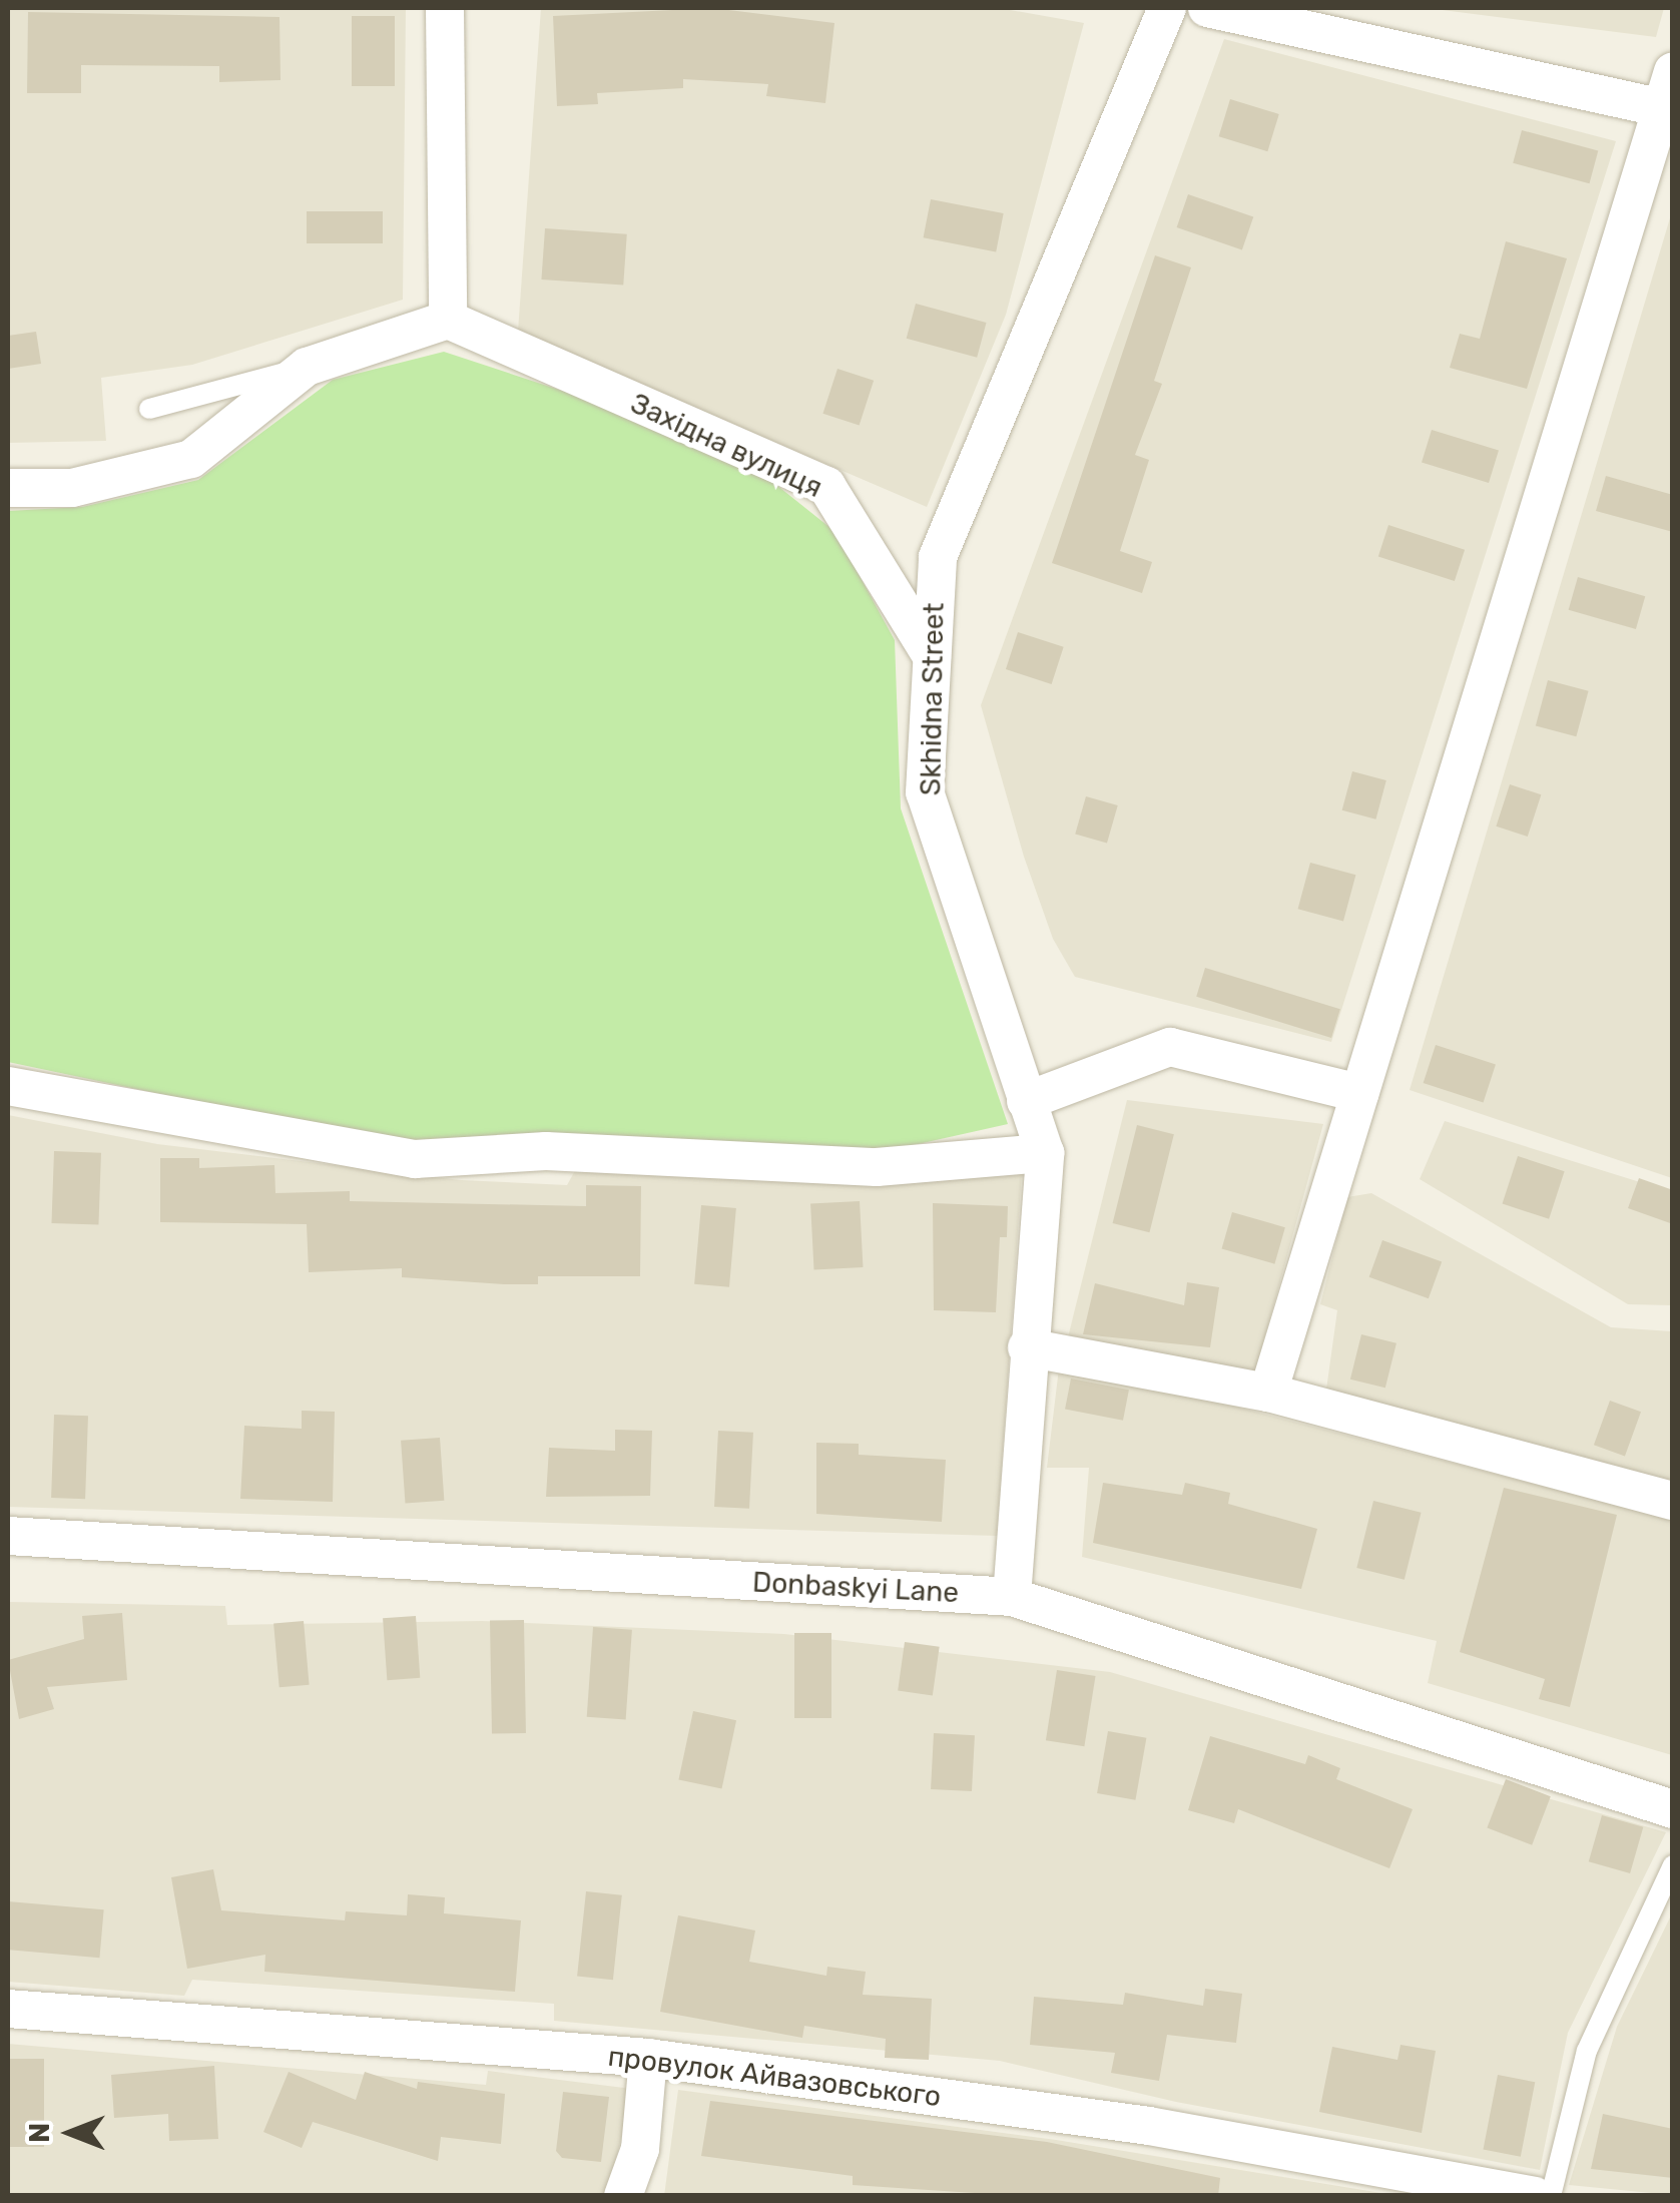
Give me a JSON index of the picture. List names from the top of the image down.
{
  "streets": {
    "street": [
      "Західна вулиця",
      "Skhidna Street",
      "Donbaskyi Lane",
      "провулок Айвазовського"
    ]
  },
  "crossings": [
    ["Західна вулиця", "Skhidna Street"],
    ["Skhidna Street", "Donbaskyi Lane"]
  ],
  "north": "left"
}
